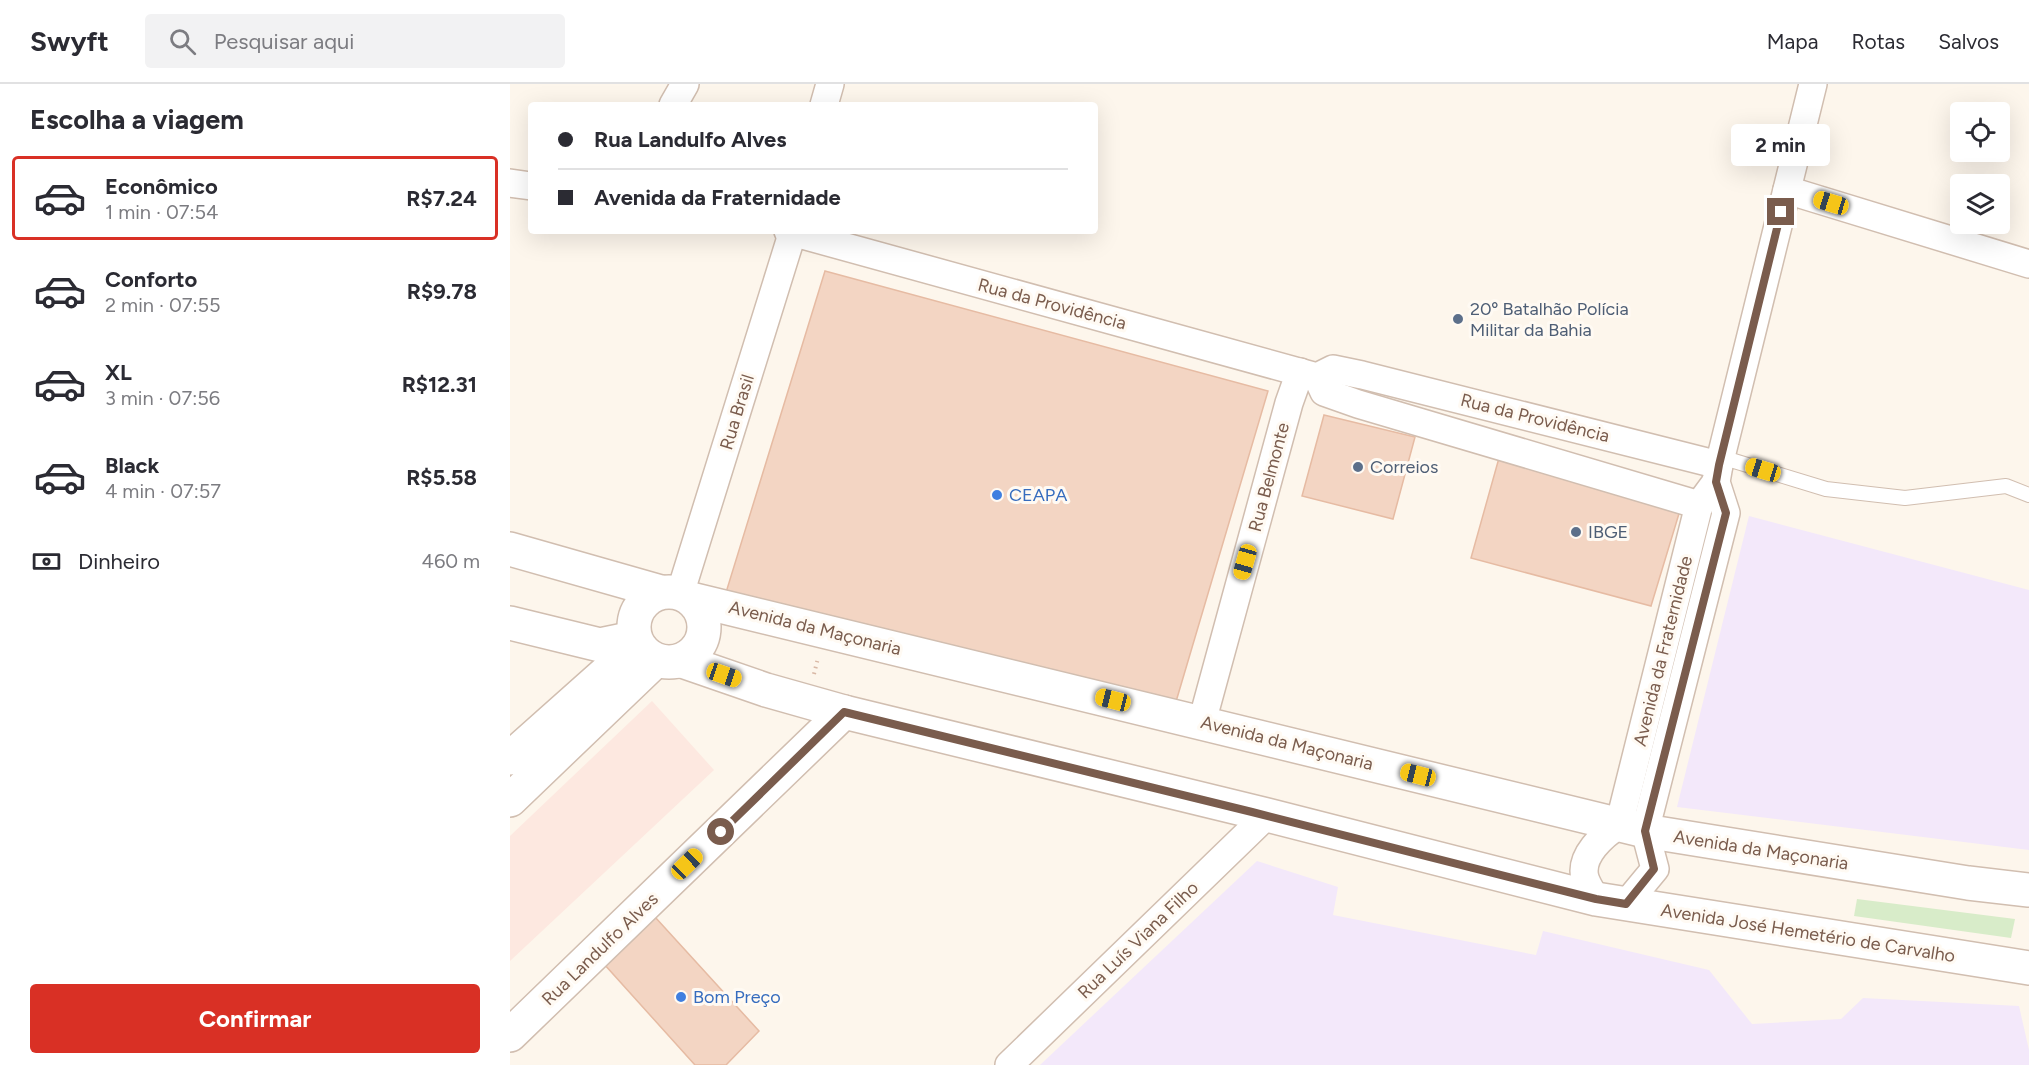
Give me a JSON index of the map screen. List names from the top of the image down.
{
  "streets": {
    "street": [
      "Rua da Providência",
      "Rua Brasil",
      "Rua Belmonte",
      "Avenida da Maçonaria",
      "Avenida da Fraternidade",
      "Avenida José Hemetério de Carvalho",
      "Rua Luís Viana Filho",
      "Rua Landulfo Alves"
    ]
  },
  "crossings": [
    ["Rua da Providência", "Rua Belmonte"],
    ["Rua da Providência", "Avenida da Fraternidade"],
    ["Rua Brasil", "Avenida da Maçonaria"],
    ["Rua Brasil", "Avenida José Hemetério de Carvalho"],
    ["Rua Belmonte", "Avenida da Maçonaria"],
    ["Avenida da Maçonaria", "Avenida da Fraternidade"],
    ["Avenida da Maçonaria", "Avenida José Hemetério de Carvalho"],
    ["Avenida José Hemetério de Carvalho", "Rua Luís Viana Filho"],
    ["Avenida José Hemetério de Carvalho", "Rua Landulfo Alves"]
  ],
  "places": [
    "20º Batalhão Polícia Militar da Bahia",
    "Correios",
    "CEAPA",
    "IBGE",
    "Bom Preço"
  ],
  "page": {
    "header": "Swyft",
    "search": "Pesquisar aqui",
    "nav": ["Mapa", "Rotas", "Salvos"],
    "heading": "Escolha a viagem",
    "banner": ["Rua Landulfo Alves", "Avenida da Fraternidade"],
    "bubble": "2 min",
    "list": [
      {
        "name": "Econômico",
        "note": "1 min · 07:54",
        "value": "R$7.24"
      },
      {
        "name": "Conforto",
        "note": "2 min · 07:55",
        "value": "R$9.78"
      },
      {
        "name": "XL",
        "note": "3 min · 07:56",
        "value": "R$12.31"
      },
      {
        "name": "Black",
        "note": "4 min · 07:57",
        "value": "R$5.58"
      }
    ],
    "pay": ["Dinheiro", "460 m"],
    "buttons": "Confirmar"
  }
}
